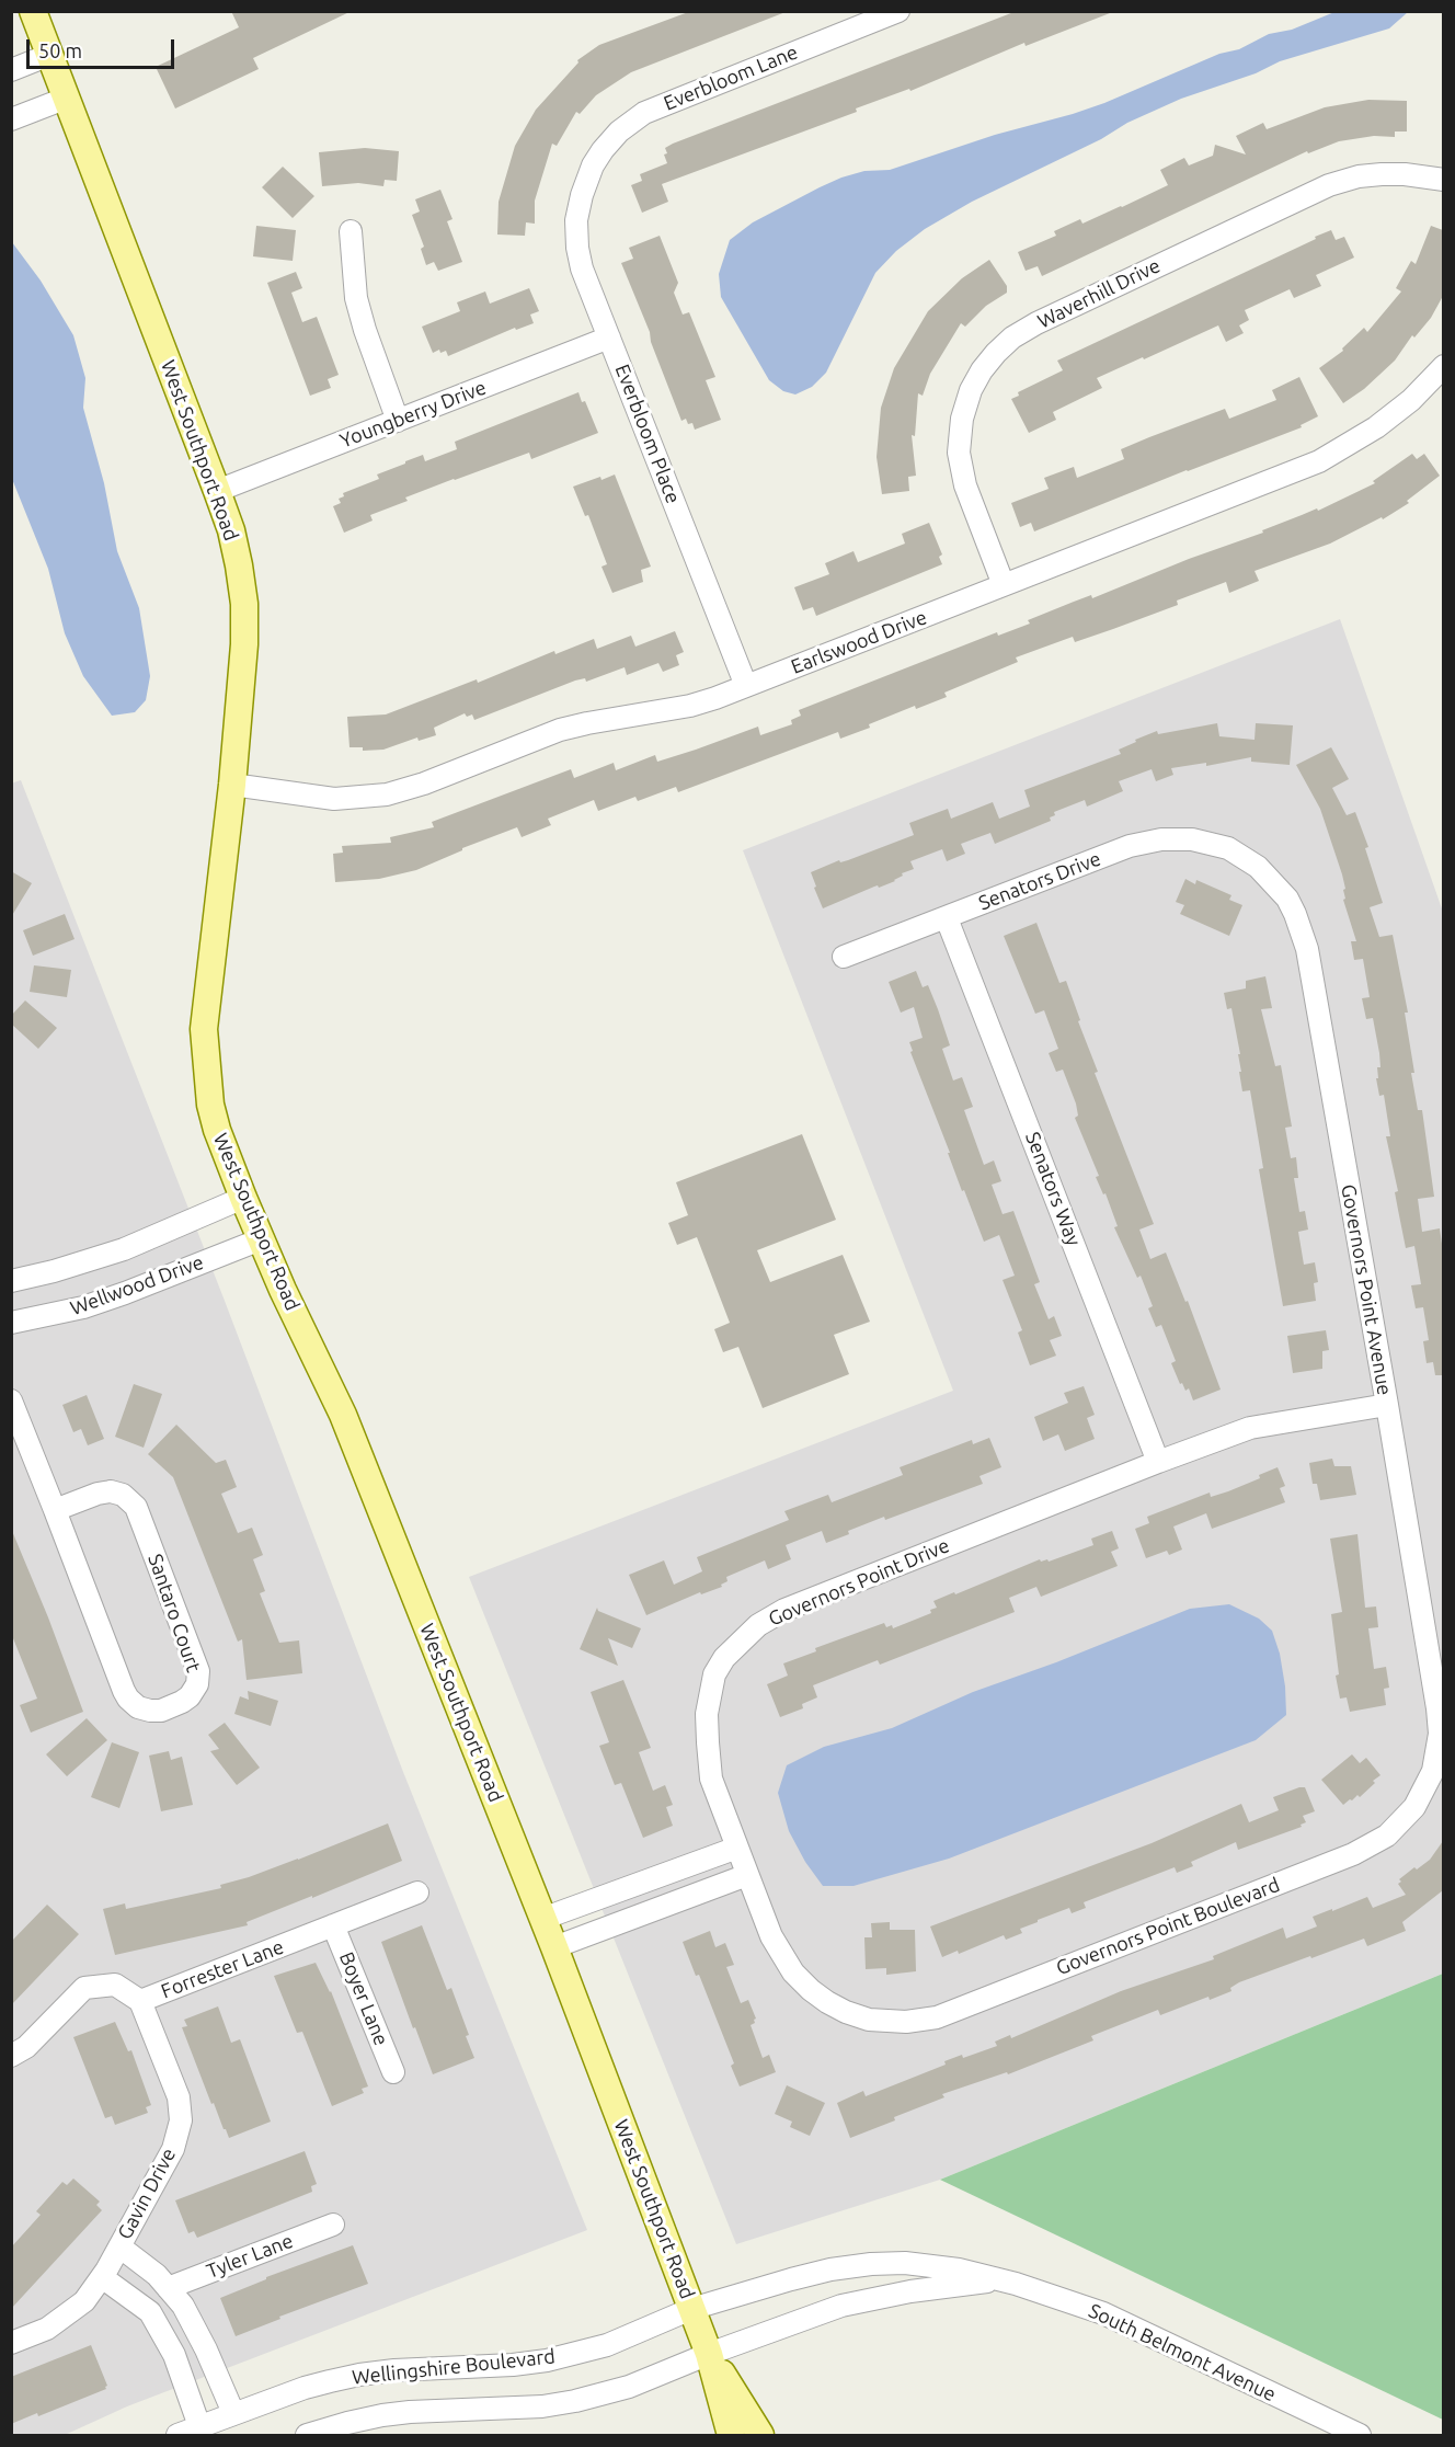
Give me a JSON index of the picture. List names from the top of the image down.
{
  "streets": {
    "main road": ["West Southport Road"],
    "street": [
      "Everbloom Lane",
      "Waverhill Drive",
      "Youngberry Drive",
      "Everbloom Place",
      "Earlswood Drive",
      "Senators Drive",
      "Senators Way",
      "Wellwood Drive",
      "Governors Point Avenue",
      "Governors Point Drive",
      "Santaro Court",
      "Governors Point Boulevard",
      "Forrester Lane",
      "Boyer Lane",
      "Gavin Drive",
      "Tyler Lane",
      "South Belmont Avenue",
      "Wellingshire Boulevard"
    ]
  },
  "crossings": [
    ["Everbloom Lane", "Everbloom Place"],
    ["Waverhill Drive", "Earlswood Drive"],
    ["Youngberry Drive", "Everbloom Place"],
    ["Youngberry Drive", "West Southport Road"],
    ["Everbloom Place", "Earlswood Drive"],
    ["West Southport Road", "Earlswood Drive"],
    ["West Southport Road", "Wellwood Drive"],
    ["West Southport Road", "South Belmont Avenue"],
    ["West Southport Road", "Wellingshire Boulevard"],
    ["Senators Drive", "Senators Way"],
    ["Senators Drive", "Governors Point Avenue"],
    ["Senators Way", "Governors Point Drive"],
    ["Governors Point Avenue", "Governors Point Drive"],
    ["Governors Point Avenue", "Governors Point Boulevard"],
    ["Governors Point Drive", "Governors Point Boulevard"],
    ["Forrester Lane", "Boyer Lane"],
    ["Forrester Lane", "Gavin Drive"],
    ["South Belmont Avenue", "Wellingshire Boulevard"]
  ],
  "scale_bar": "50 m"
}
